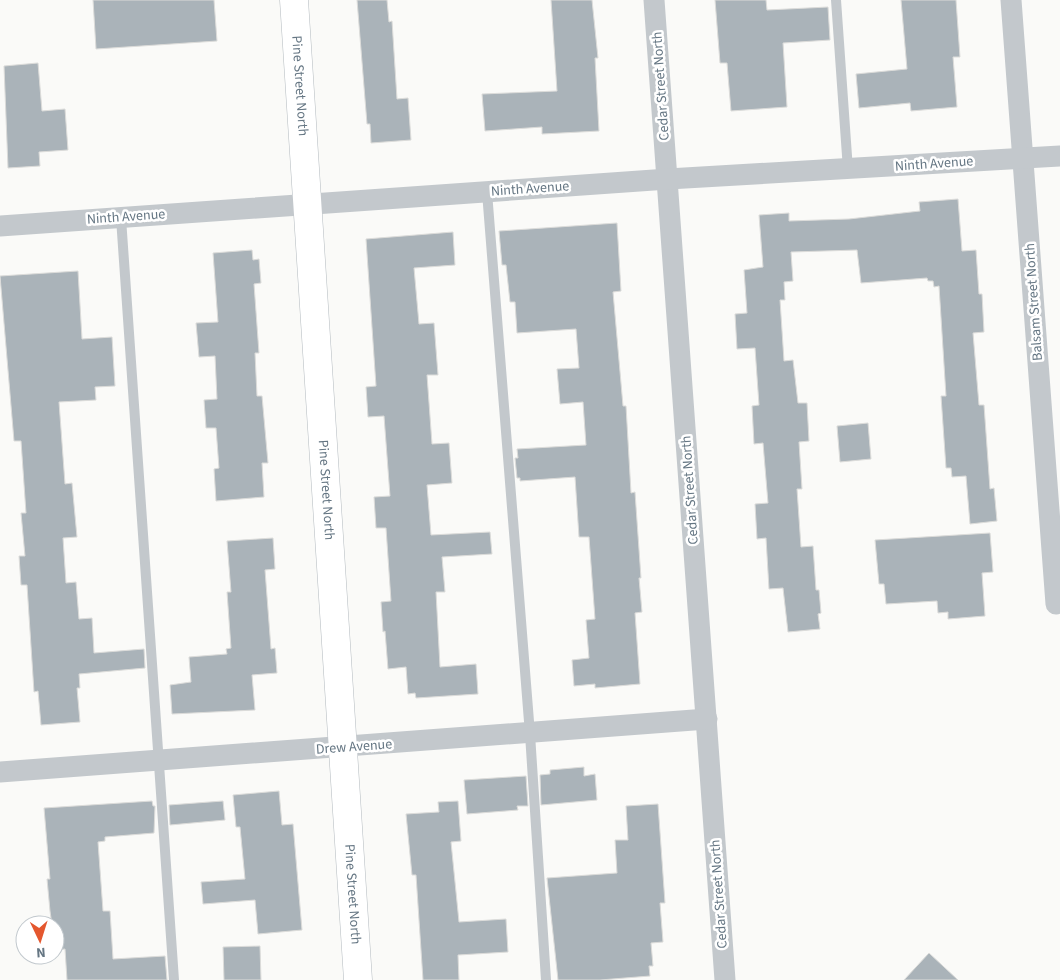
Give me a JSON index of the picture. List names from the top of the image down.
{
  "streets": {
    "street": [
      "Pine Street North",
      "Cedar Street North",
      "Ninth Avenue",
      "Balsam Street North",
      "Drew Avenue"
    ]
  },
  "crossings": [
    ["Pine Street North", "Ninth Avenue"],
    ["Pine Street North", "Drew Avenue"],
    ["Cedar Street North", "Ninth Avenue"],
    ["Cedar Street North", "Drew Avenue"],
    ["Ninth Avenue", "Balsam Street North"]
  ],
  "north": "bottom"
}
